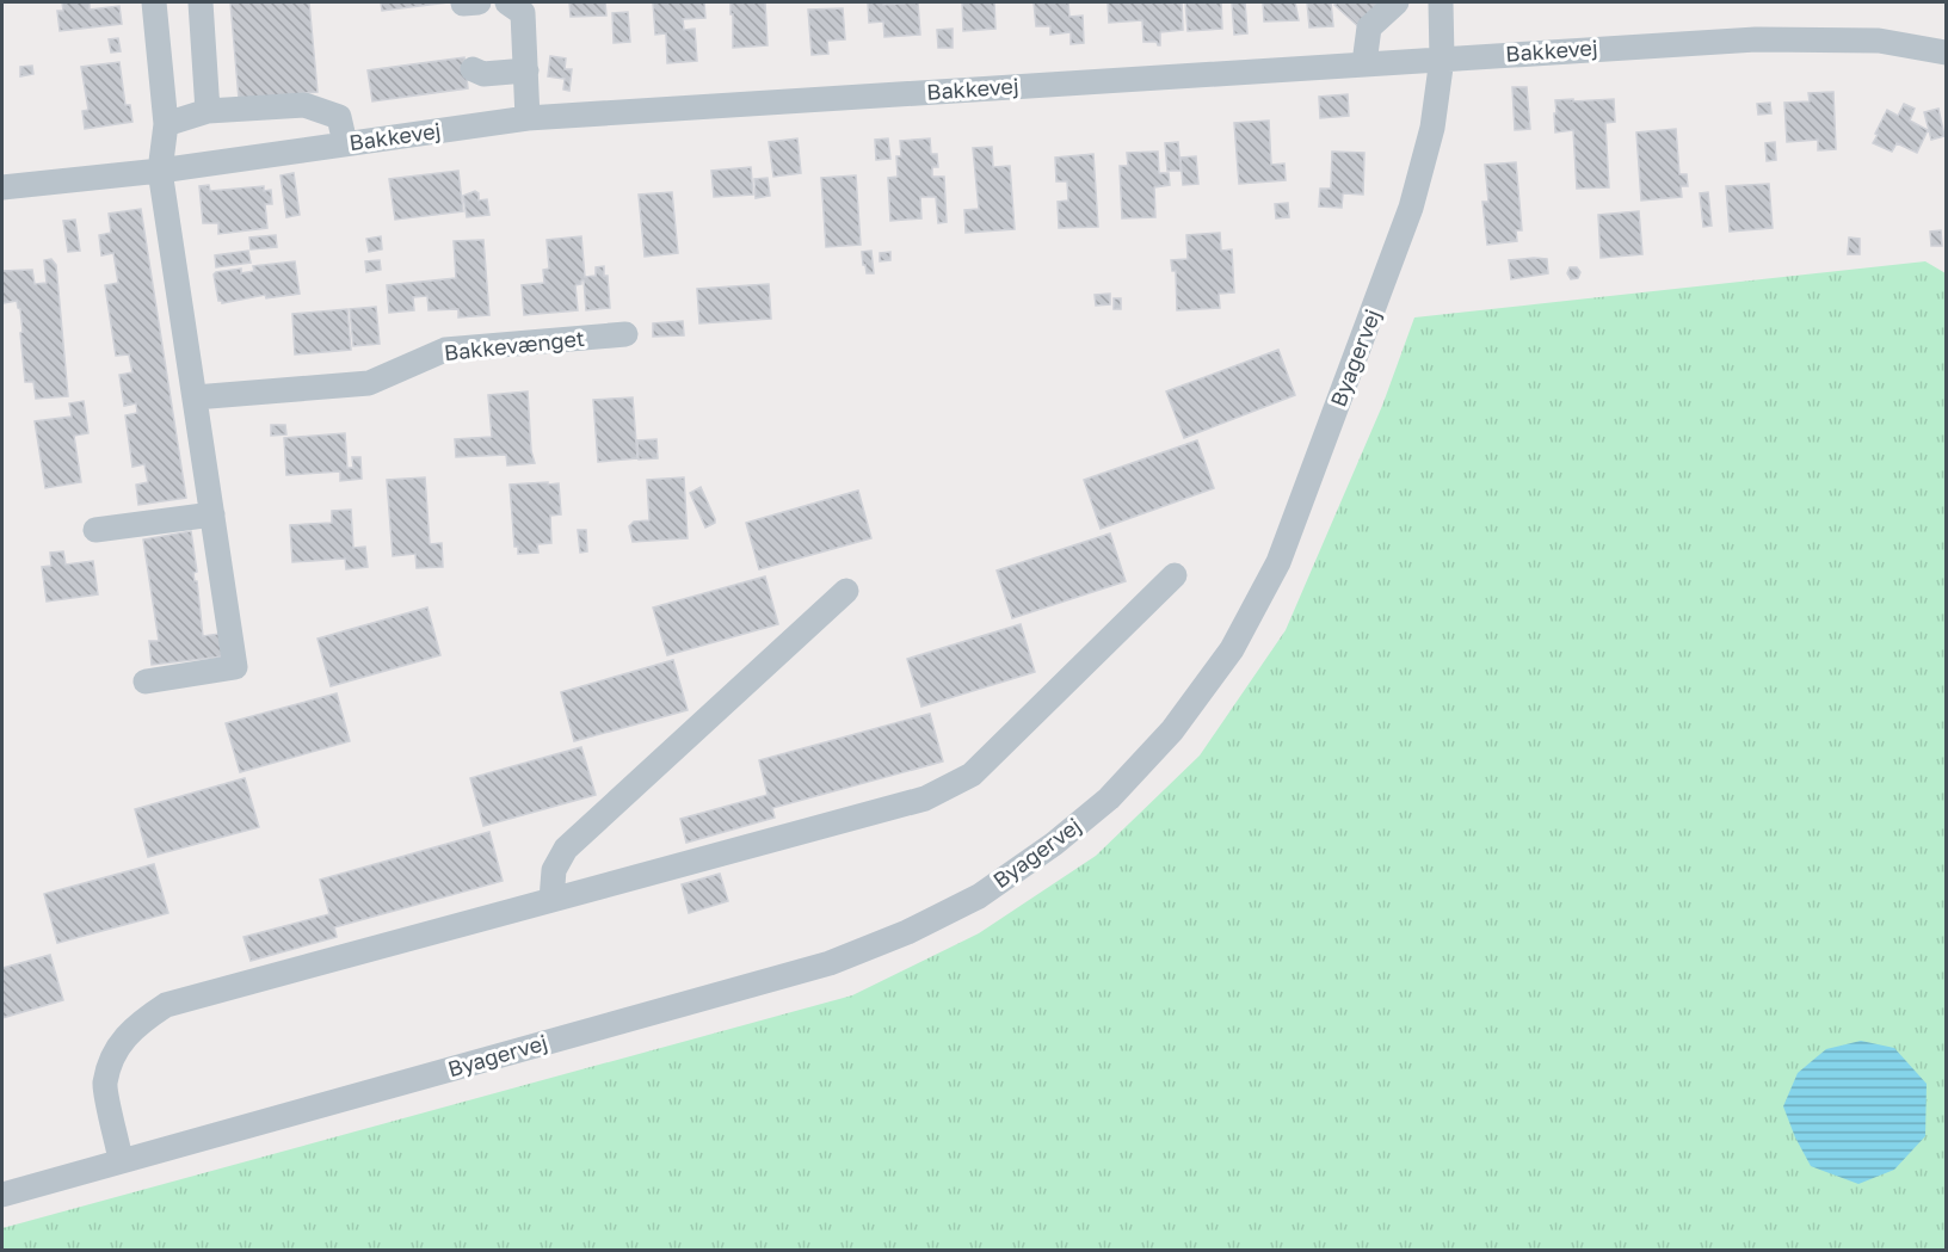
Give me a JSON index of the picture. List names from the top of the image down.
{
  "streets": {
    "street": ["Bakkevej", "Bakkevænget", "Byagervej"]
  },
  "crossings": [
    ["Bakkevej", "Byagervej"]
  ]
}
